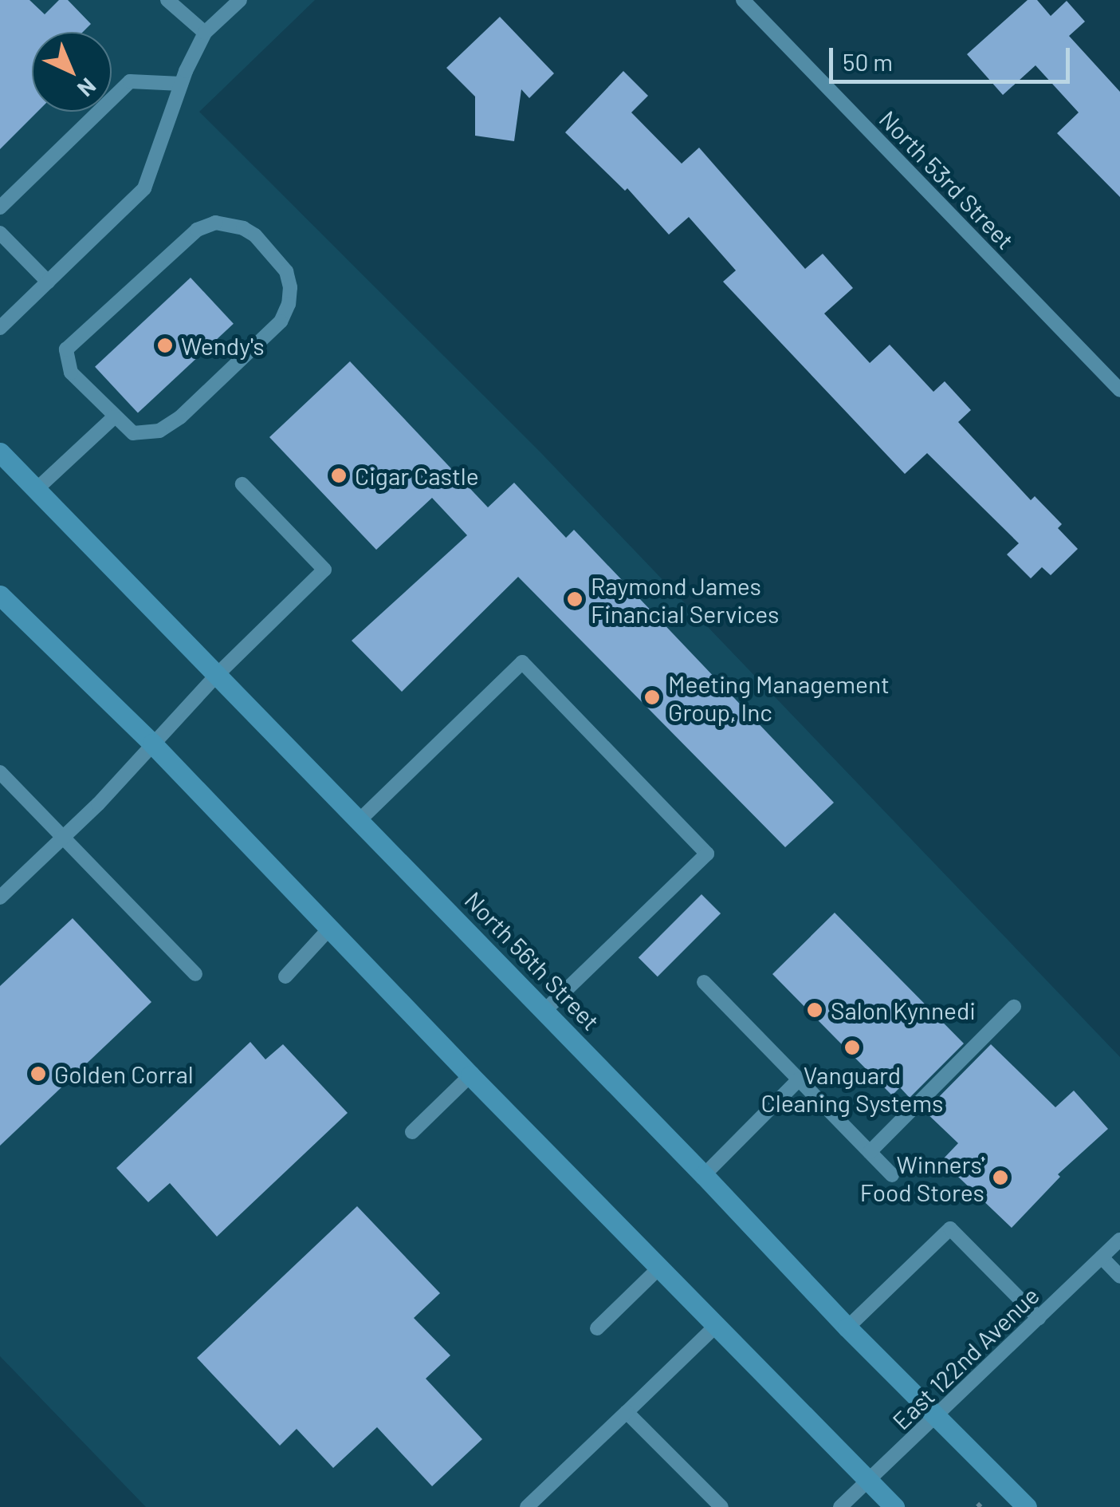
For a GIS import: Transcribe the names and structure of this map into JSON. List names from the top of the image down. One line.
{"streets":{"main road":["North 56th Street"],"street":["North 53rd Street","East 122nd Avenue"]},"crossings":[["North 56th Street","East 122nd Avenue"]],"places":["Wendy's","Cigar Castle","Raymond James Financial Services","Meeting Management Group, Inc","Salon Kynnedi","Vanguard Cleaning Systems","Golden Corral","Winners' Food Stores"],"scale_bar":"50 m","north":"bottom right"}
